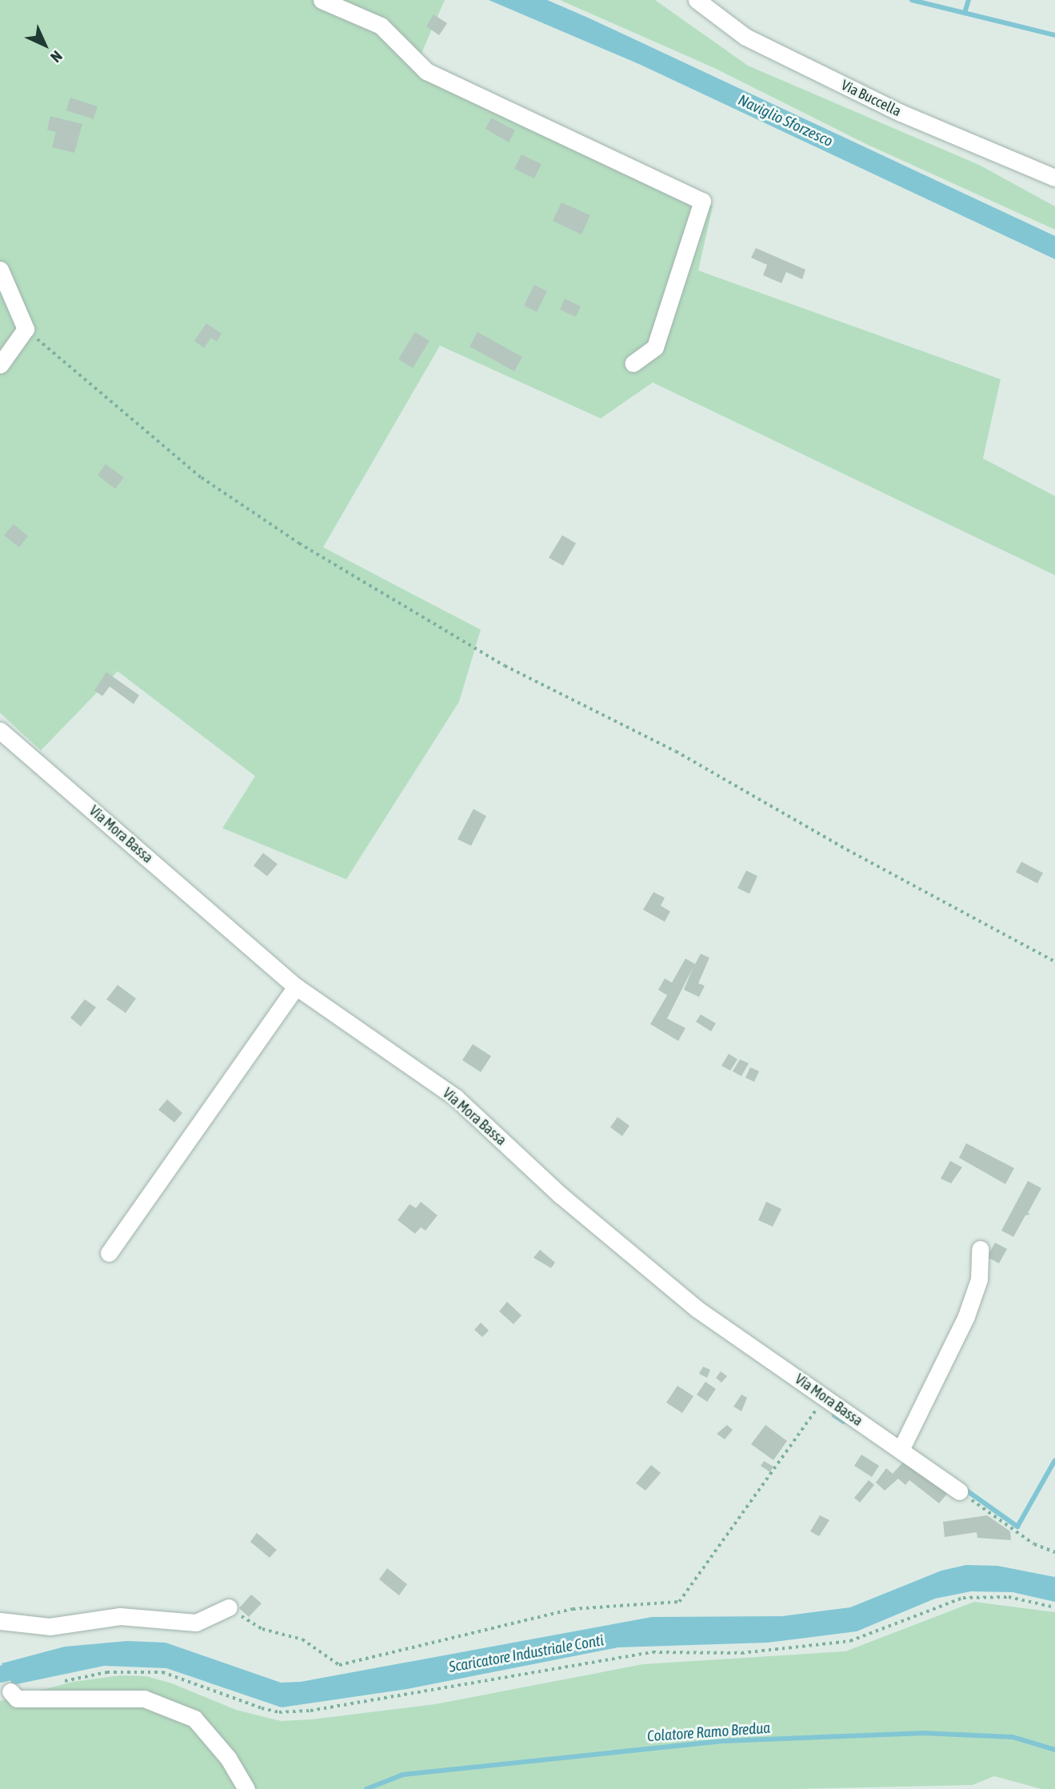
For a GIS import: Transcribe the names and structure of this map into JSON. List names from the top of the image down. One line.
{"streets":{"street":["Via Buccella","Via Mora Bassa"]},"water":["Naviglio Sforzesco","Scaricatore Industriale Conti","Colatore Ramo Bredua"],"north":"bottom right"}
